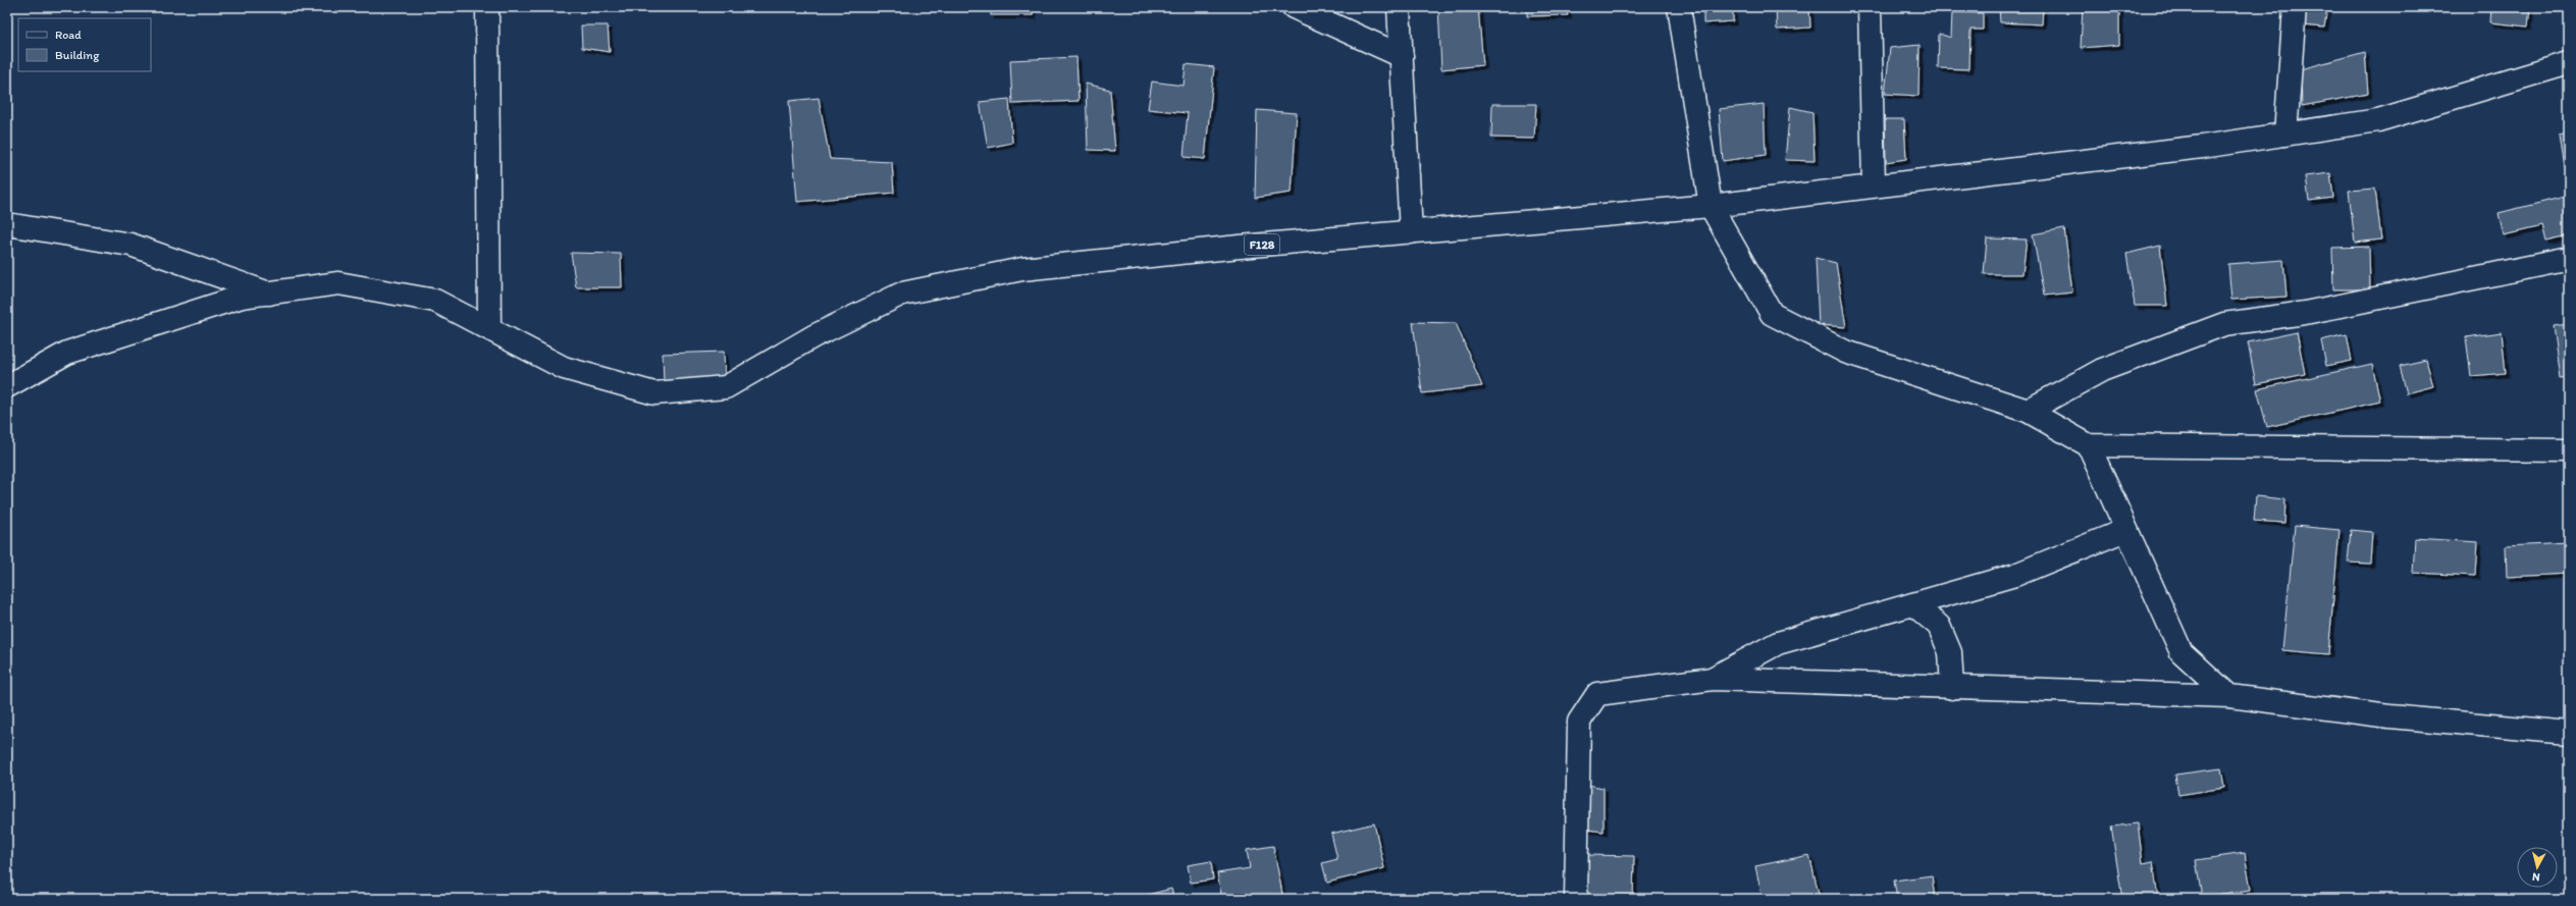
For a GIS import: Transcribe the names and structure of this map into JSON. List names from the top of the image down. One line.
{"streets":{"street":["F128"]},"legend":["Road","Building"],"north":"bottom"}
